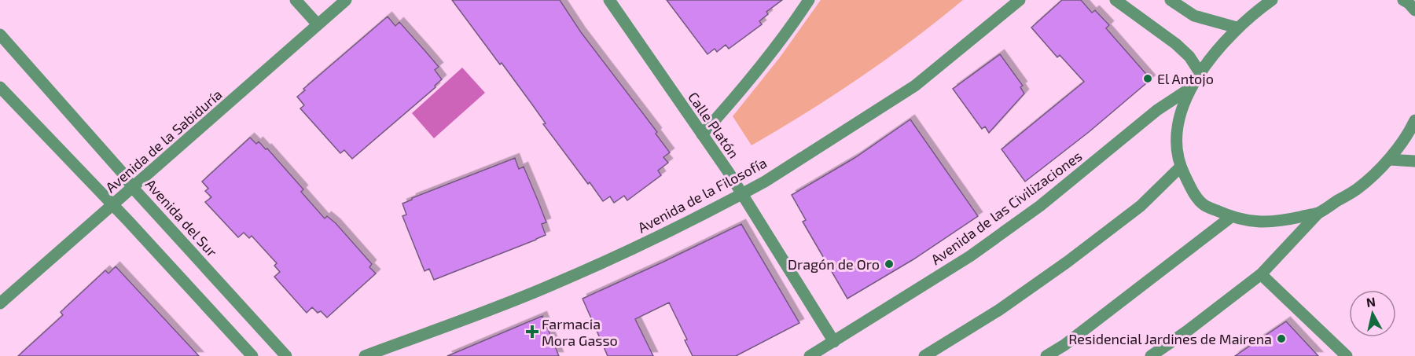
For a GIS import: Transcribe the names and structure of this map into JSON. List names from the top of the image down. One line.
{"streets":{"street":["Calle Platón","Avenida de la Sabiduría","Avenida de la Filosofía","Avenida de las Civilizaciones","Avenida del Sur"]},"crossings":[["Calle Platón","Avenida de la Filosofía"],["Calle Platón","Avenida de las Civilizaciones"],["Avenida de la Sabiduría","Avenida del Sur"]],"places":{"other":["El Antojo","Dragón de Oro","Residencial Jardines de Mairena"],"health":["Farmacia Mora Gasso"]},"north":"top"}
